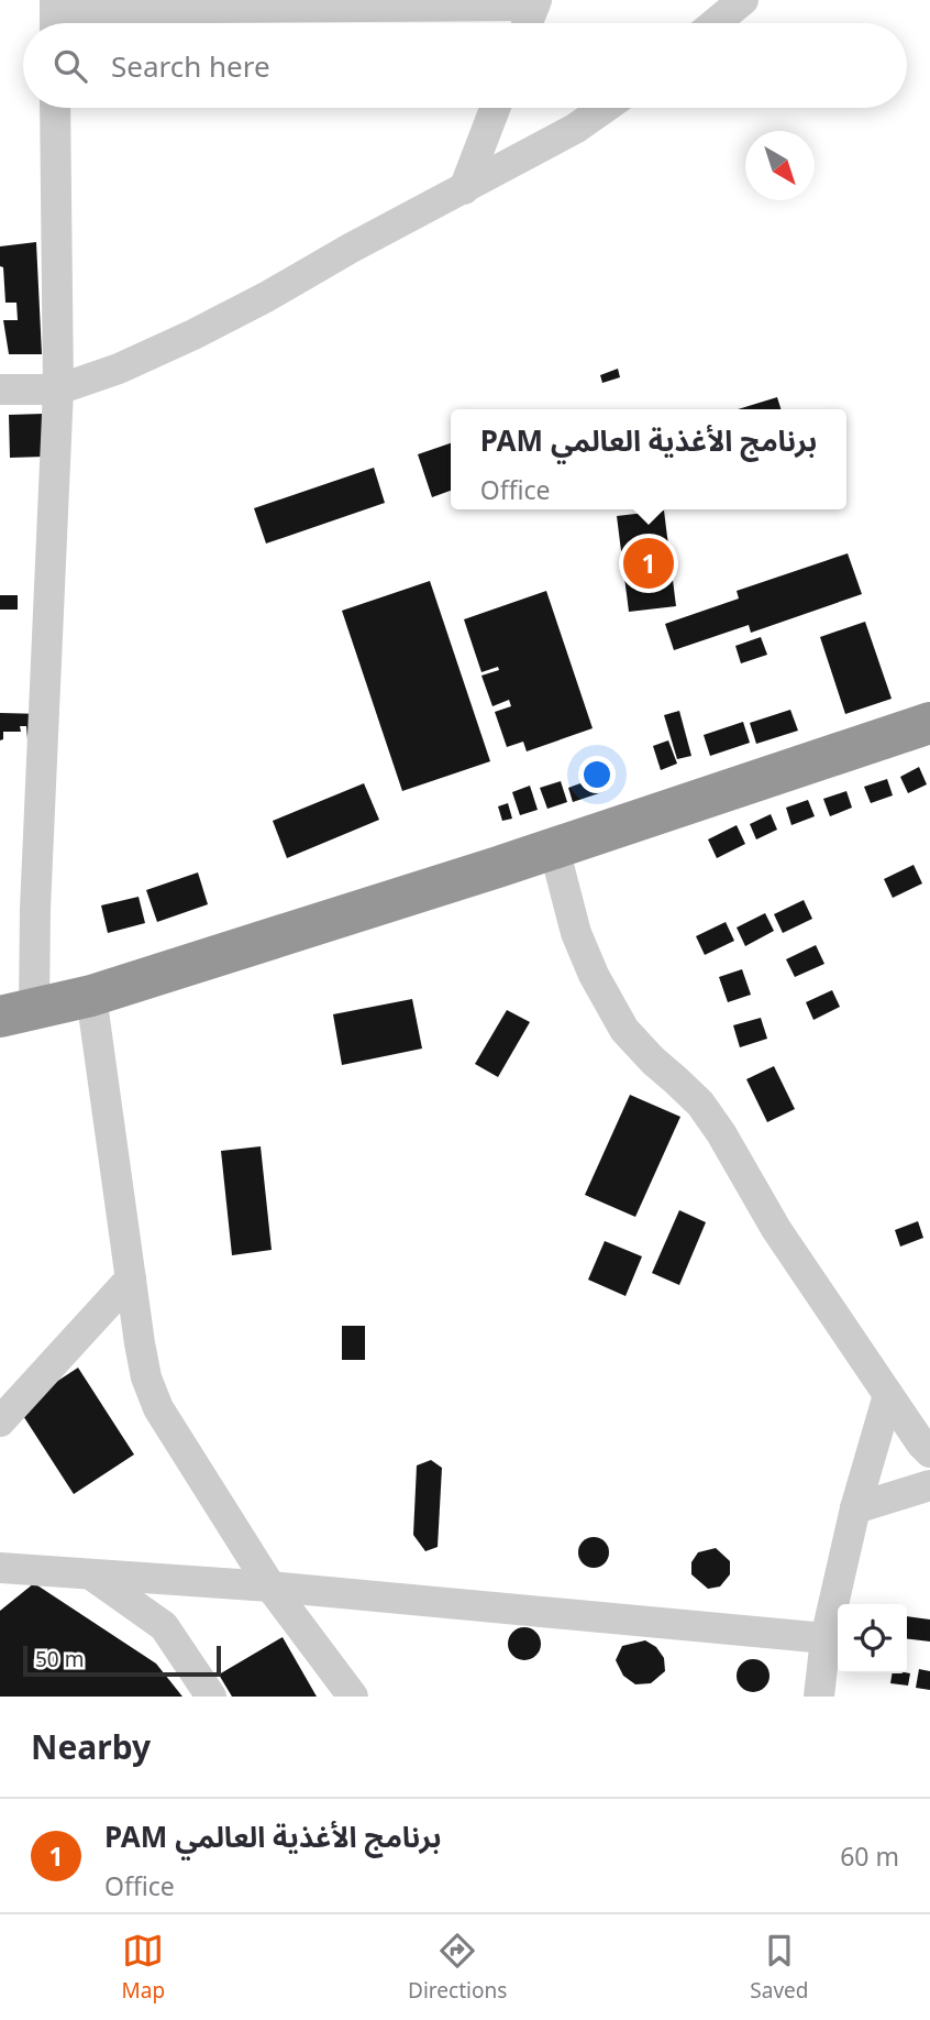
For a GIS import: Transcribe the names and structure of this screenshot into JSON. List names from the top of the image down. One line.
{"scale_bar":"50 m","north":"bottom right","page":{"search":"Search here","popup":["PAM برنامج الأغذية العالمي","Office"],"pins":"1","scale":"50 m","heading":"Nearby","list":[{"mark":"1","name":"PAM برنامج الأغذية العالمي","note":"Office","value":"60 m"}],"nav":["Map","Directions","Saved"]}}
